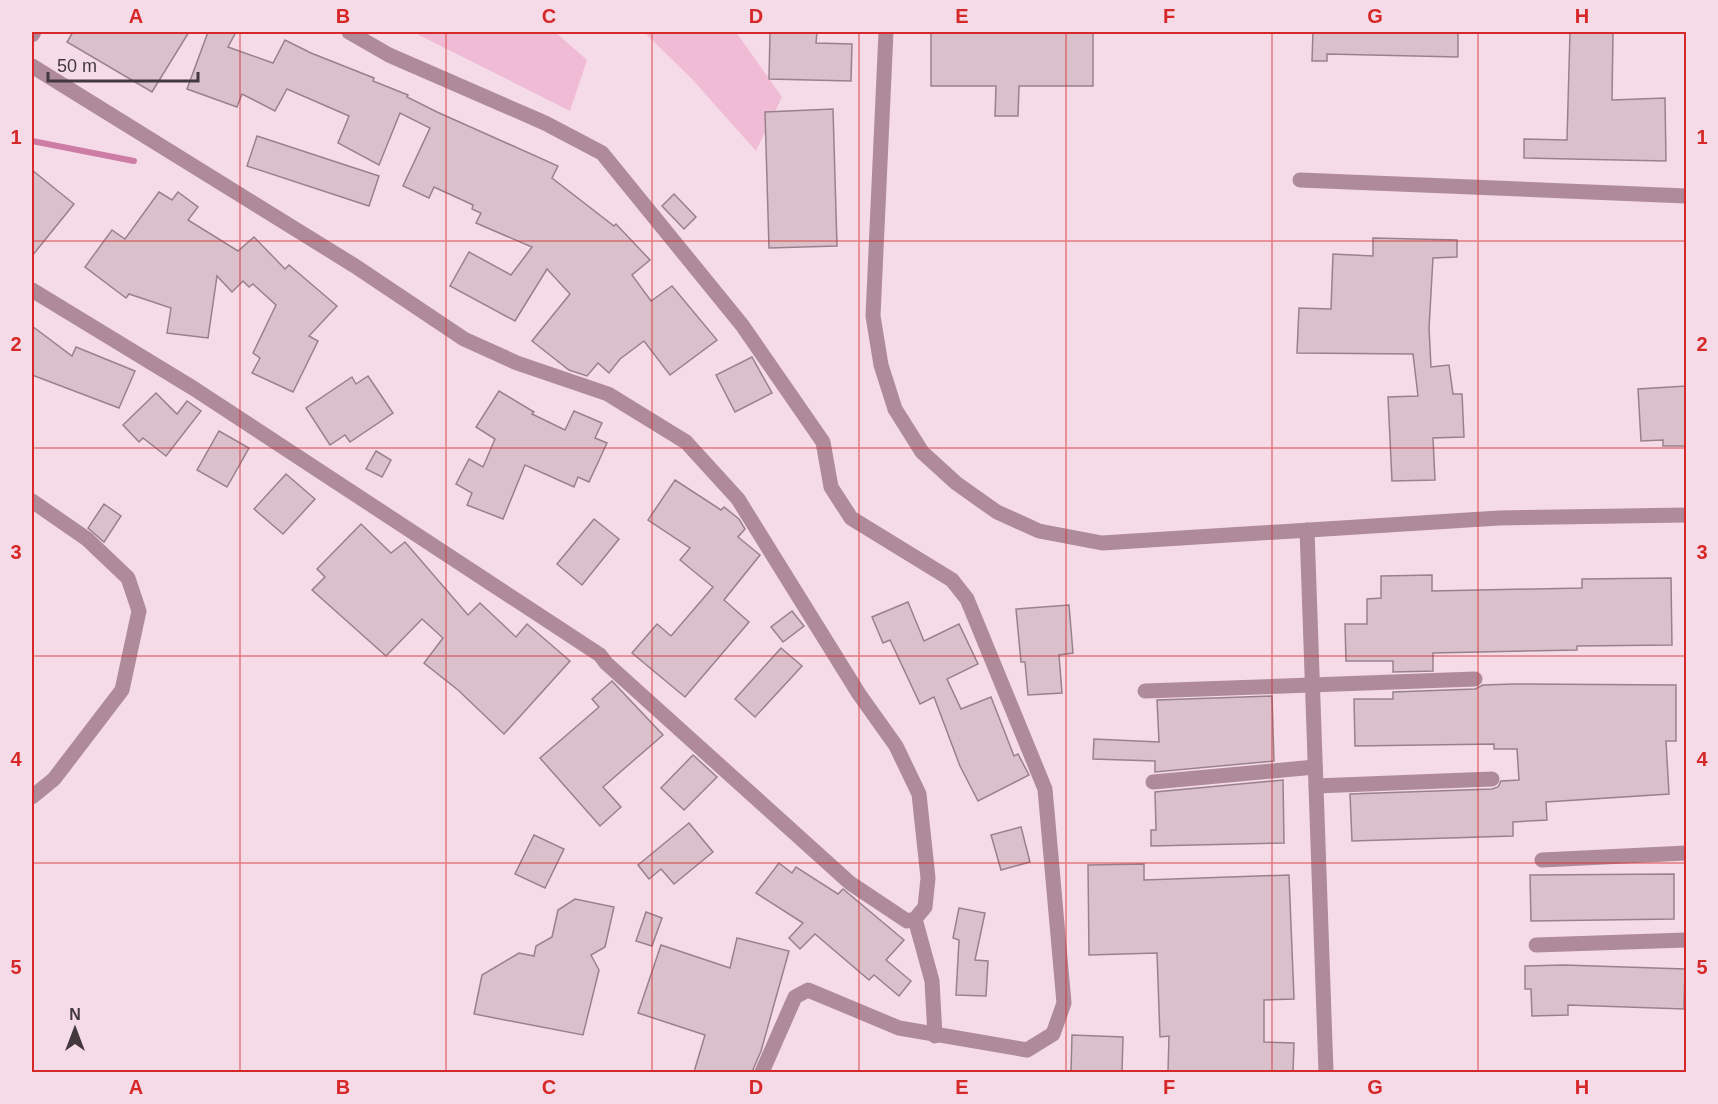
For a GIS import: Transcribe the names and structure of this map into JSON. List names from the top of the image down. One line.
{"scale_bar":"50 m","north":"top","grid":{"columns":["A","B","C","D","E","F","G","H"],"rows":["1","2","3","4","5"]}}
